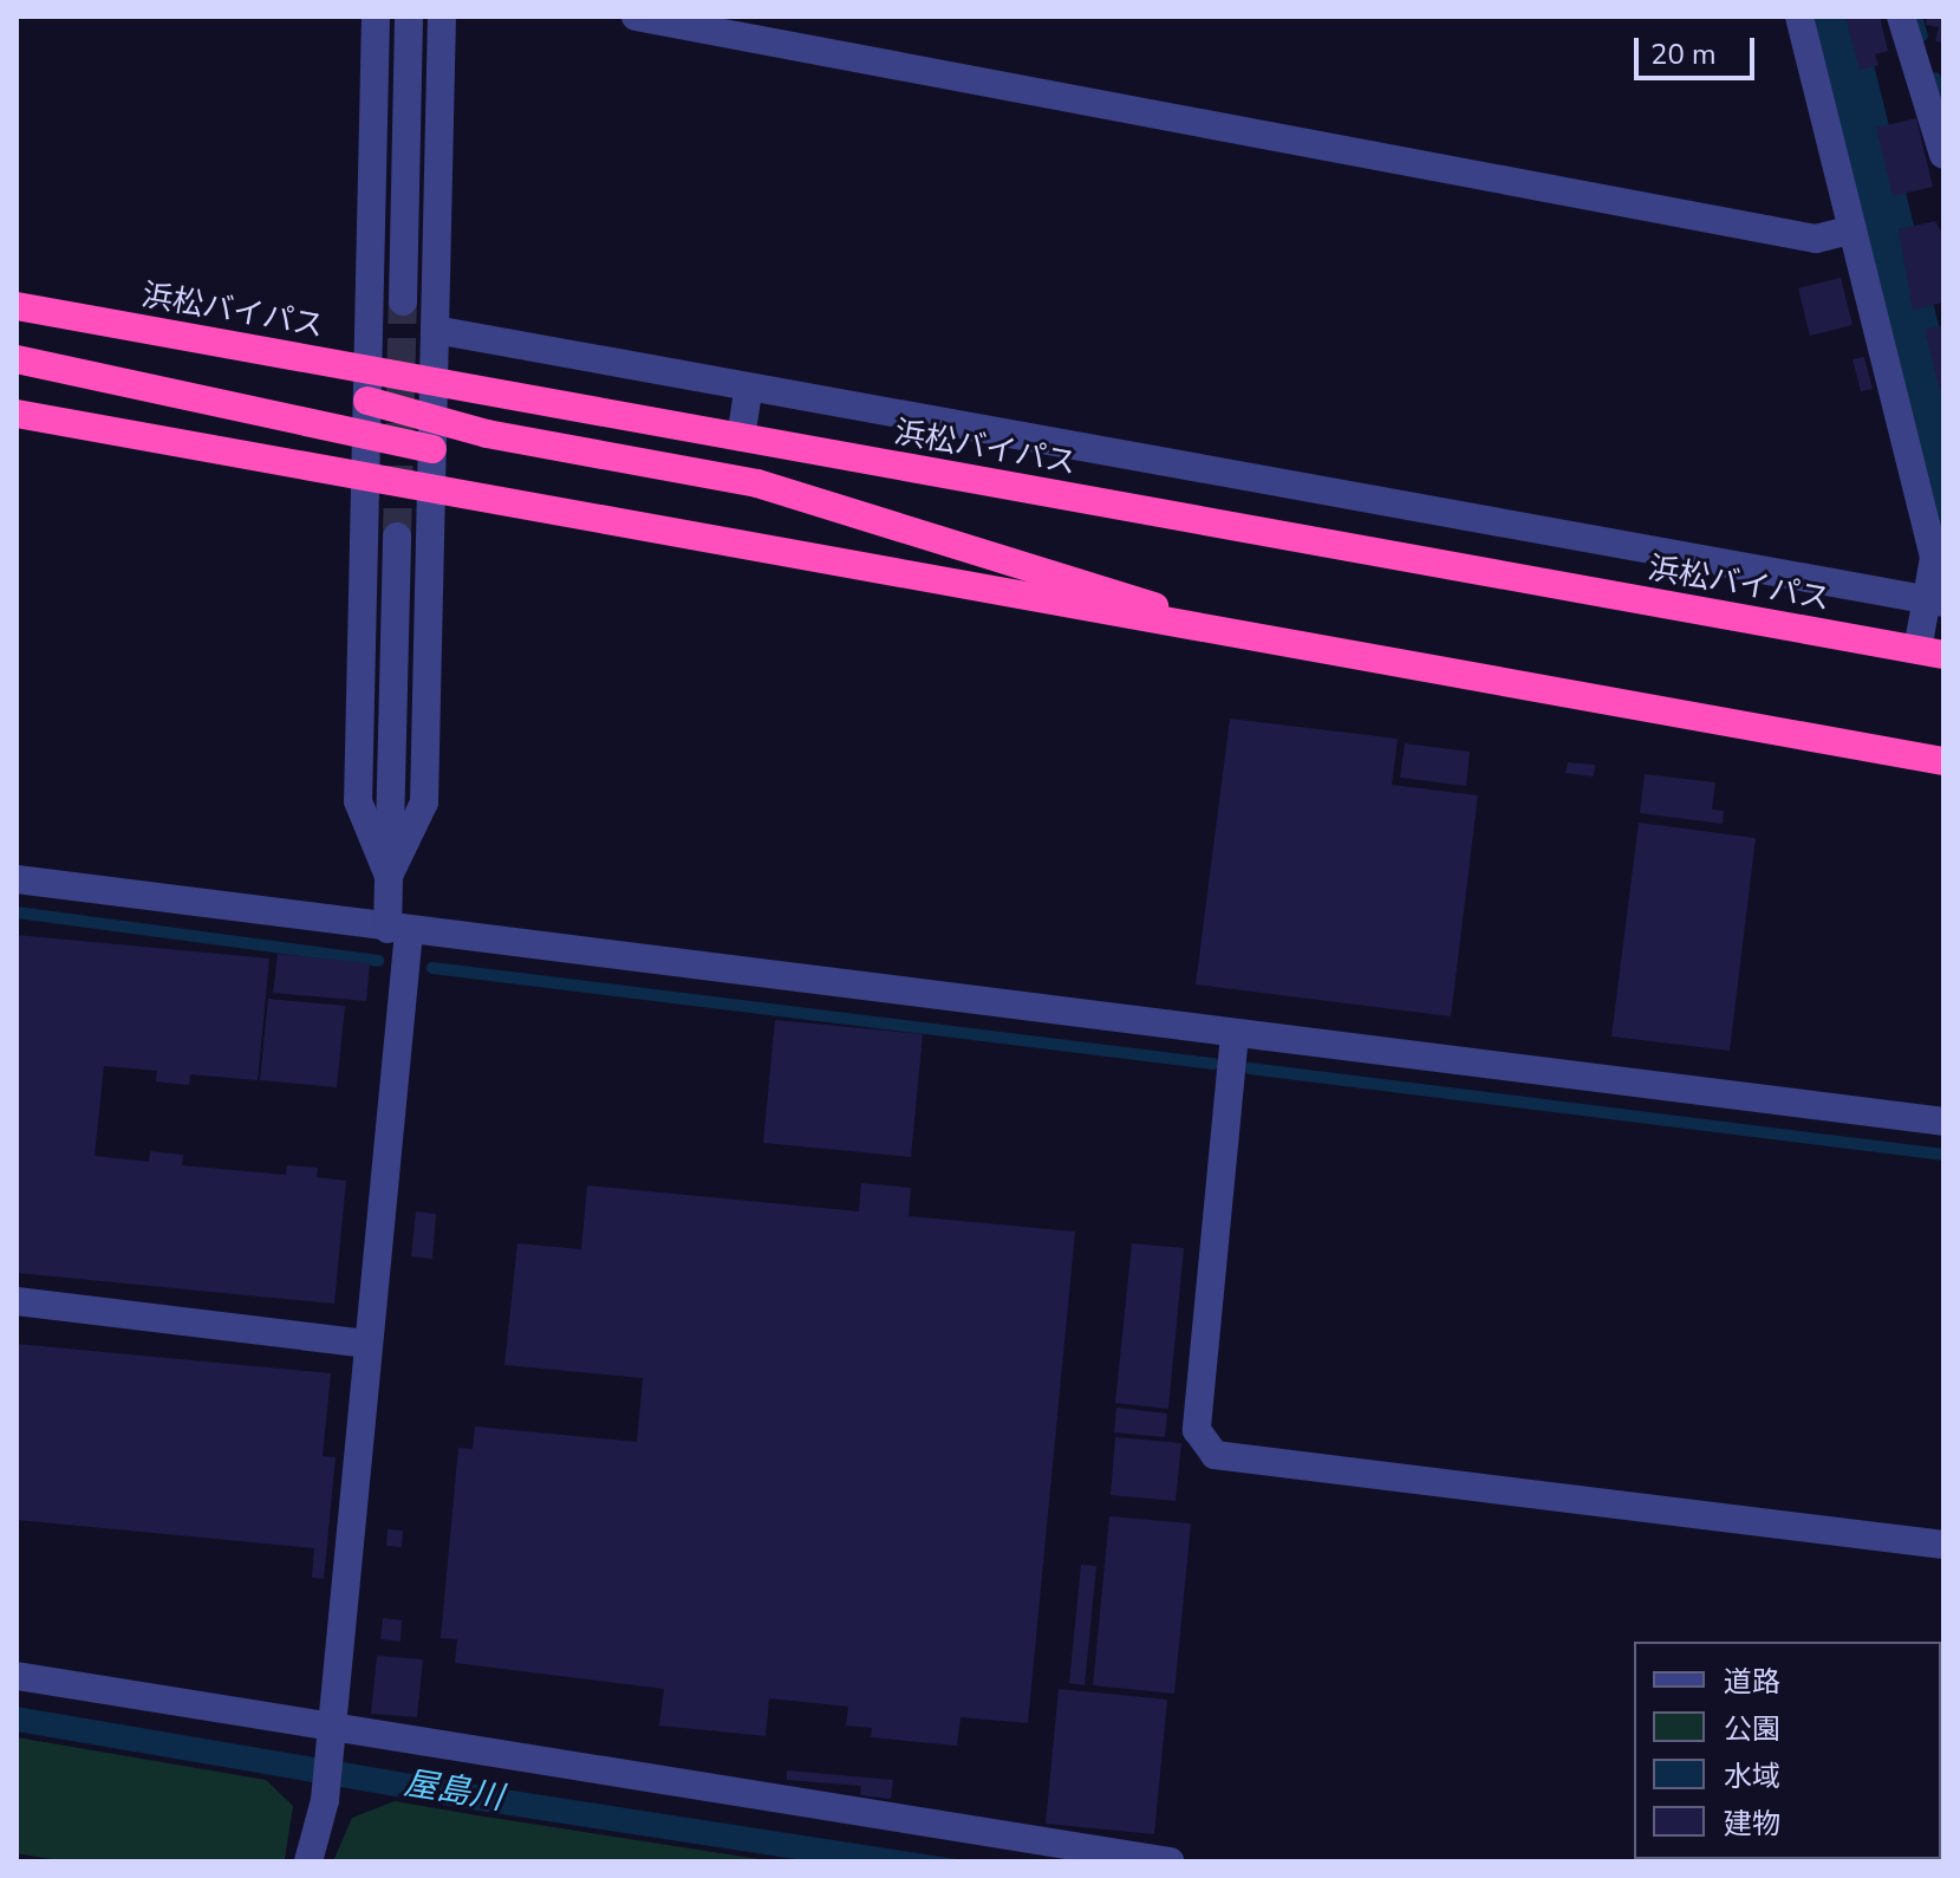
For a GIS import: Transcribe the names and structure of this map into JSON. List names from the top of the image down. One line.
{"streets":{"highway":["浜松バイパス"]},"water":["屋島川"],"legend":["道路","公園","水域","建物"],"scale_bar":"20 m"}
